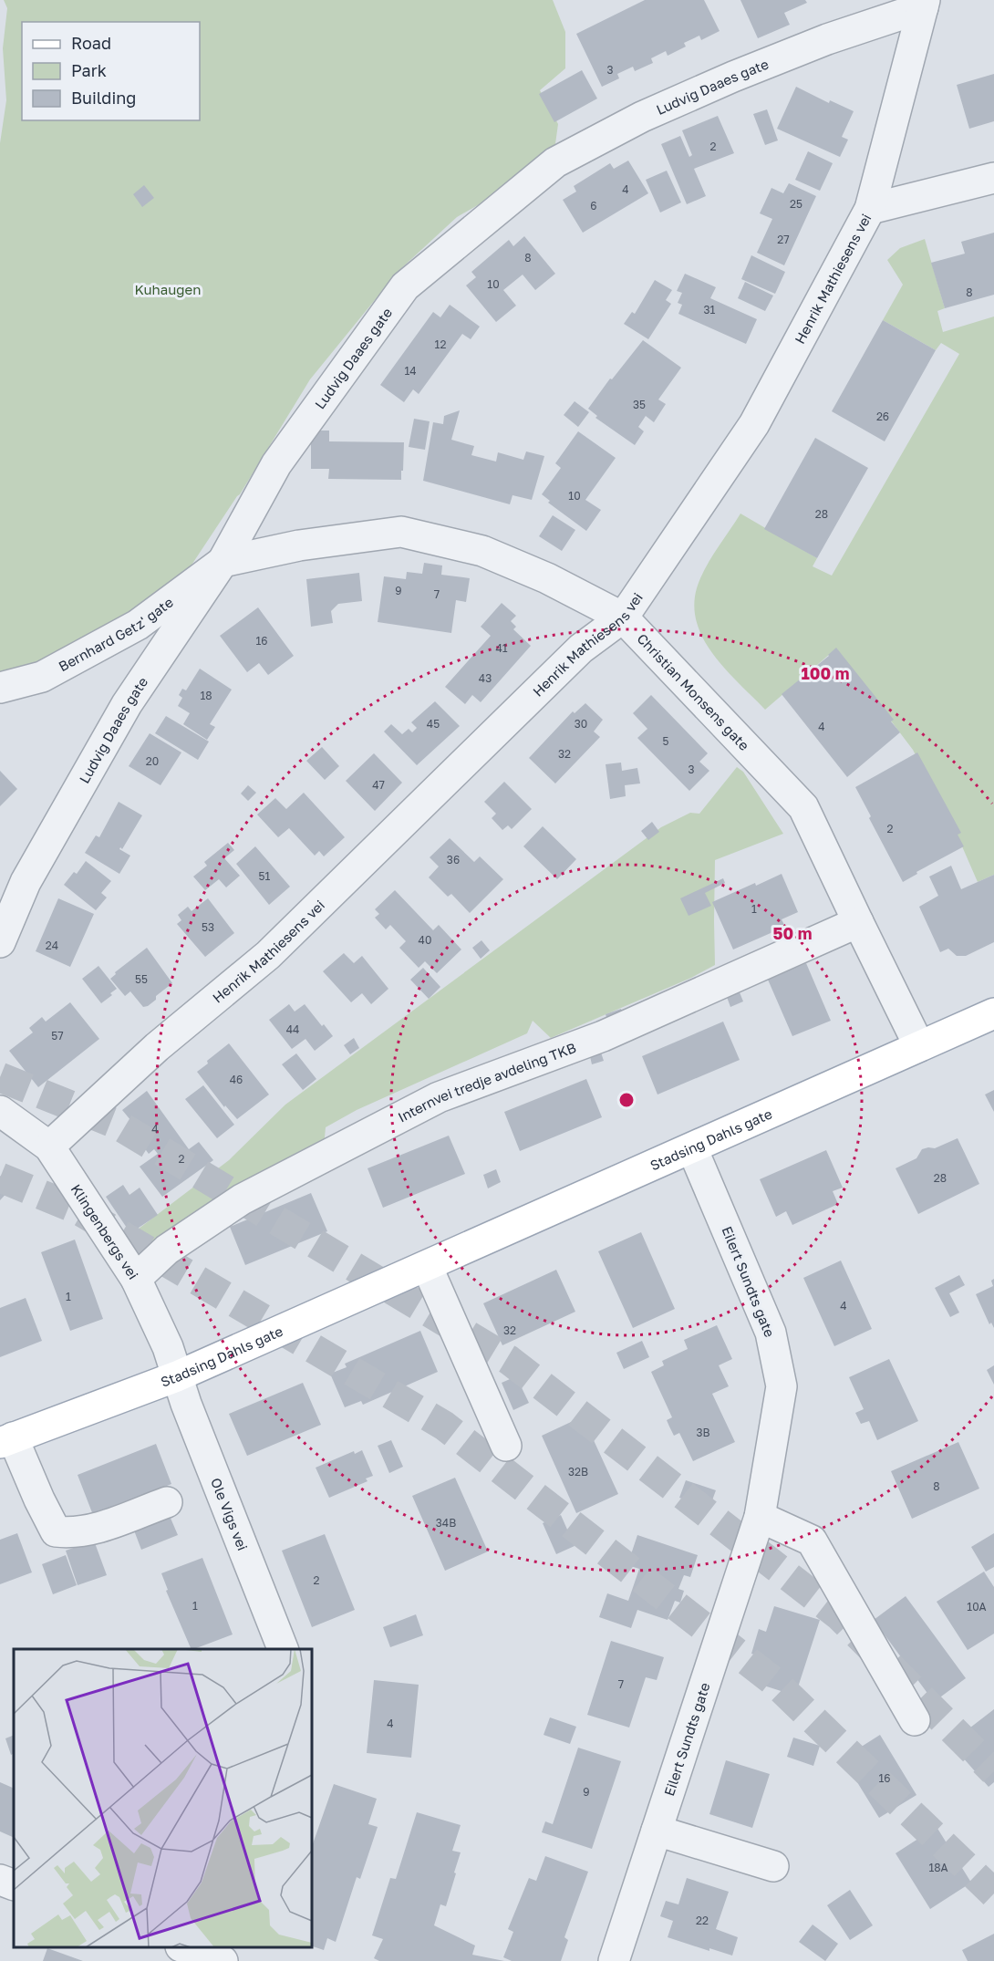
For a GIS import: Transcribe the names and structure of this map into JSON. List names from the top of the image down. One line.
{"streets":{"main road":["Stadsing Dahls gate"],"street":["Ludvig Daaes gate","Henrik Mathiesens vei","Bernhard Getz' gate","Christian Monsens gate","Internvei tredje avdeling TKB","Klingenbergs vei","Eilert Sundts gate","Ole Vigs vei"]},"crossings":[["Ludvig Daaes gate","Henrik Mathiesens vei"],["Ludvig Daaes gate","Bernhard Getz' gate"],["Ludvig Daaes gate","Christian Monsens gate"],["Henrik Mathiesens vei","Christian Monsens gate"],["Henrik Mathiesens vei","Klingenbergs vei"],["Bernhard Getz' gate","Christian Monsens gate"],["Christian Monsens gate","Internvei tredje avdeling TKB"],["Christian Monsens gate","Stadsing Dahls gate"],["Internvei tredje avdeling TKB","Klingenbergs vei"],["Stadsing Dahls gate","Klingenbergs vei"],["Stadsing Dahls gate","Eilert Sundts gate"],["Stadsing Dahls gate","Ole Vigs vei"],["Klingenbergs vei","Ole Vigs vei"]],"parks":["Kuhaugen"],"house_numbers":["3","2","4","25","6","27","8","10","8","31","12","14","35","26","10","28","9","7","16","41","43","18","45","30","4","5","32","20","3","47","2","36","51","1","53","40","24","55","44","57","46","4","2","28","1","4","32","3B","32B","8","34B","2","1","10A","7","4","16","9","18A","22"],"legend":["Road","Park","Building"],"rings":["100 m","50 m"]}
